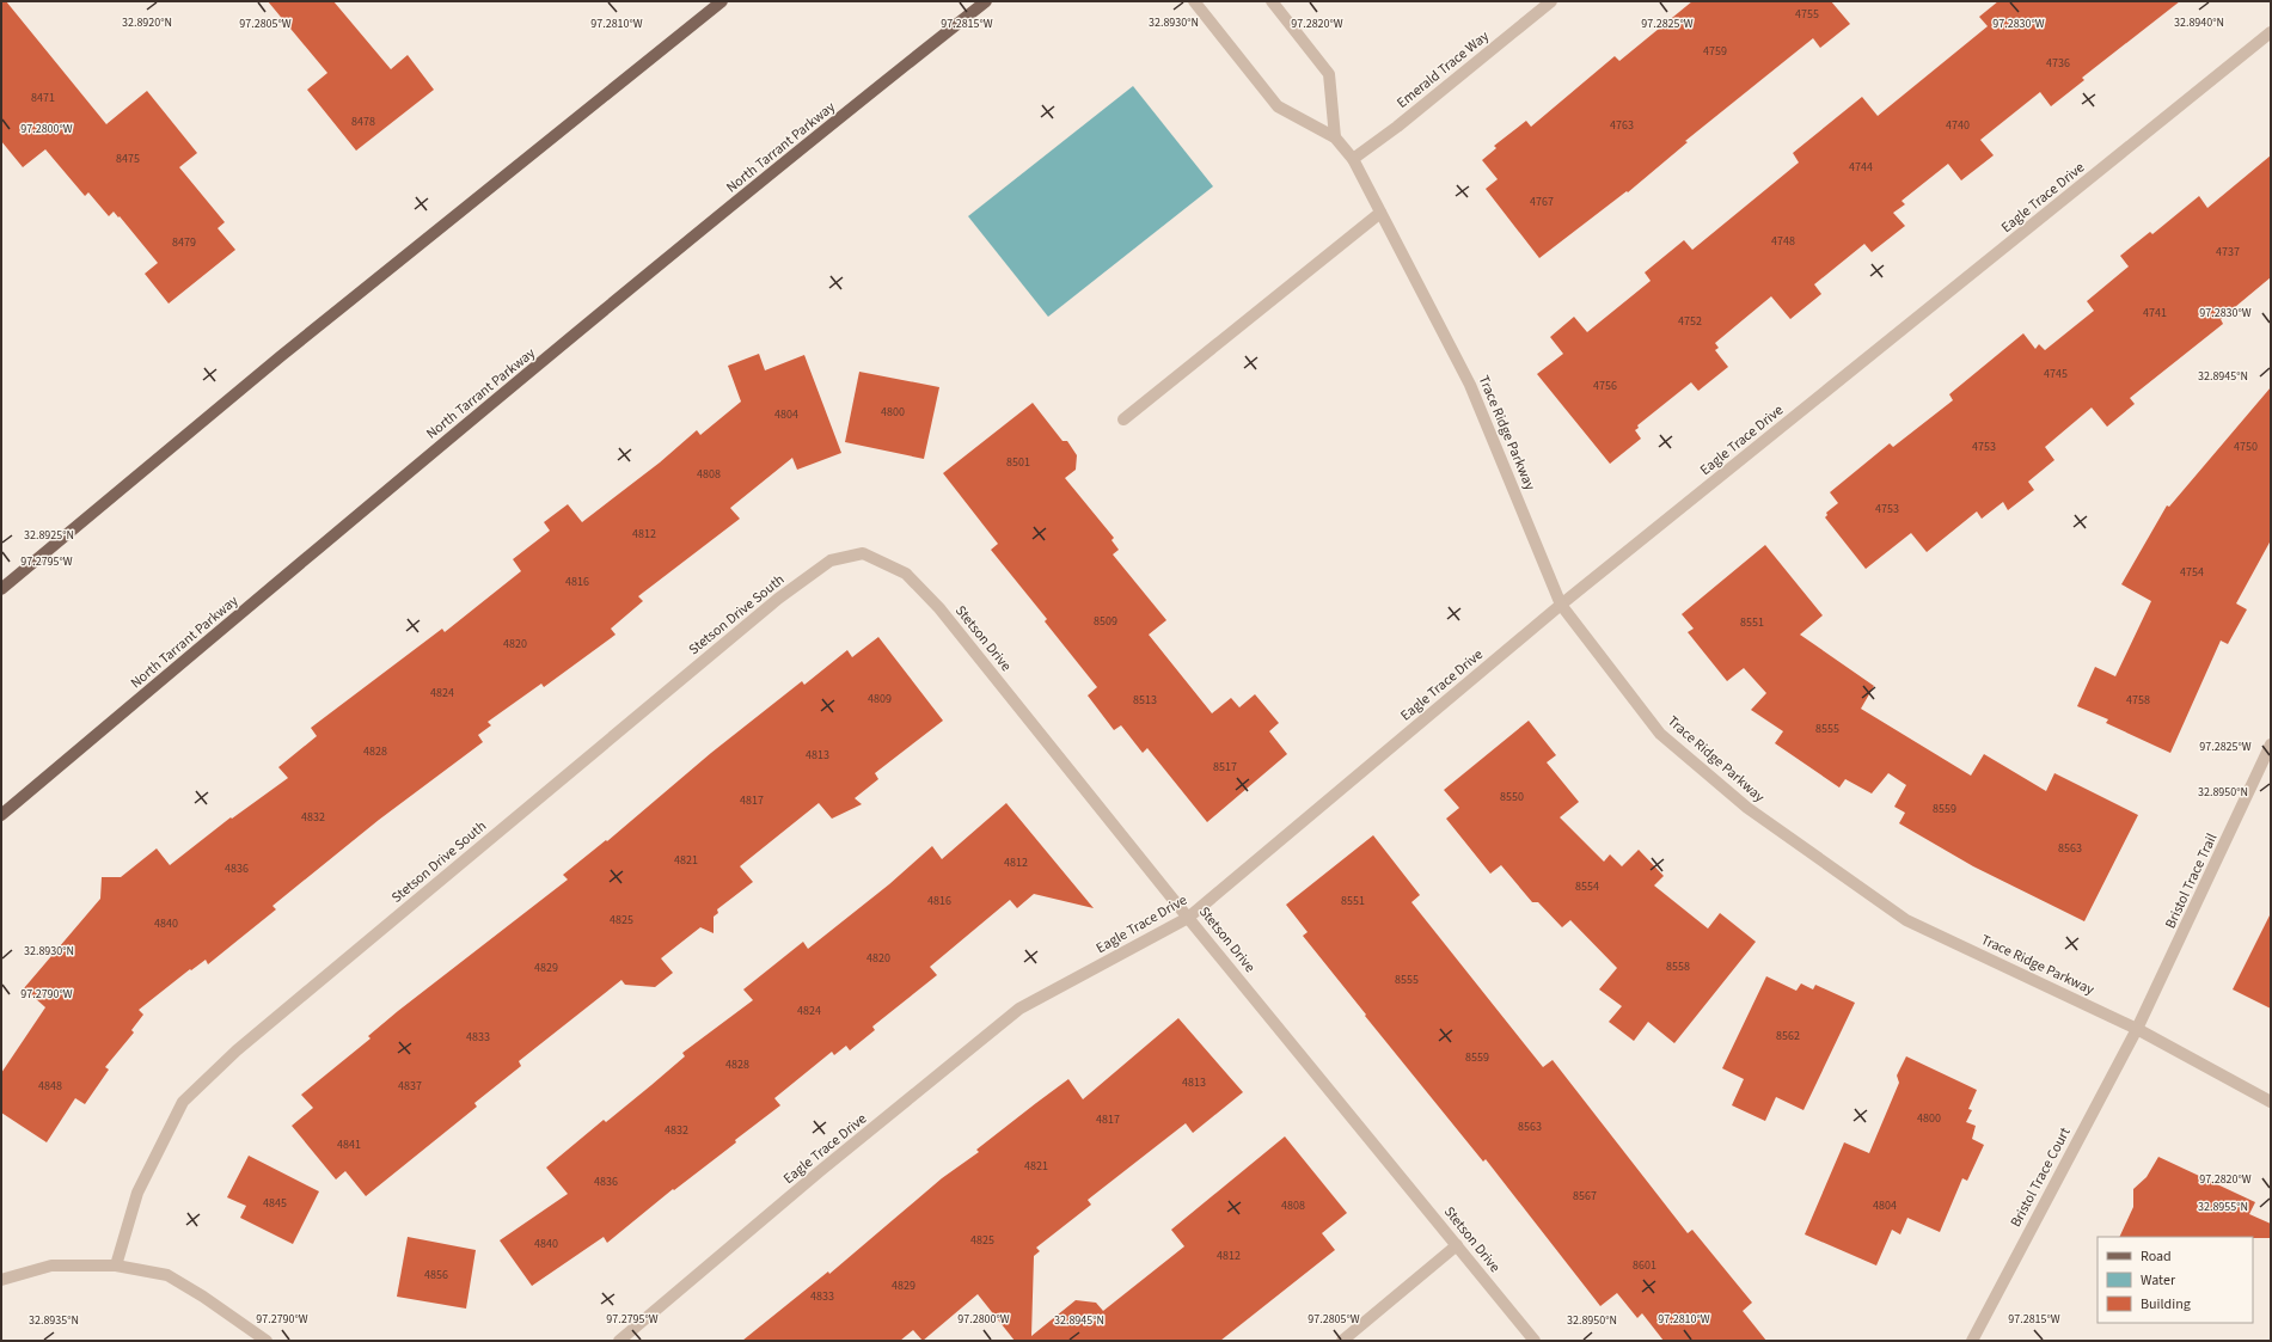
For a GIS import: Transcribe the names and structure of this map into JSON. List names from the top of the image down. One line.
{"streets":{"main road":["North Tarrant Parkway"],"street":["Emerald Trace Way","Eagle Trace Drive","Trace Ridge Parkway","Stetson Drive South","Stetson Drive","Bristol Trace Trail","Bristol Trace Court"]},"crossings":[["Emerald Trace Way","Trace Ridge Parkway"],["Eagle Trace Drive","Trace Ridge Parkway"],["Eagle Trace Drive","Stetson Drive"],["Trace Ridge Parkway","Bristol Trace Trail"],["Trace Ridge Parkway","Bristol Trace Court"],["Stetson Drive South","Stetson Drive"],["Bristol Trace Trail","Bristol Trace Court"]],"house_numbers":["4755","4759","4736","8471","8478","4763","4740","8475","4744","4767","4748","8479","4737","4741","4752","4745","4756","4800","4804","4753","4750","8501","4808","4753","4812","4754","4816","8509","8551","4820","4824","4809","8513","4758","8555","4828","4813","8517","8550","4817","8559","4832","8563","4821","4812","4836","8554","4816","8551","4825","4840","4820","8558","4829","8555","4824","8562","4833","8559","4828","4813","4848","4837","4800","4817","8563","4832","4841","4821","4836","8567","4845","4808","4804","4825","4840","4812","8601","4856","4829","4833"],"legend":["Road","Water","Building"],"coordinates":["32.8920°N","32.8930°N","32.8940°N","97.2805°W","97.2810°W","97.2815°W","97.2820°W","97.2825°W","97.2830°W","97.2800°W","32.8945°N","32.8925°N","97.2795°W","32.8950°N","97.2790°W","32.8955°N","32.8935°N"]}
